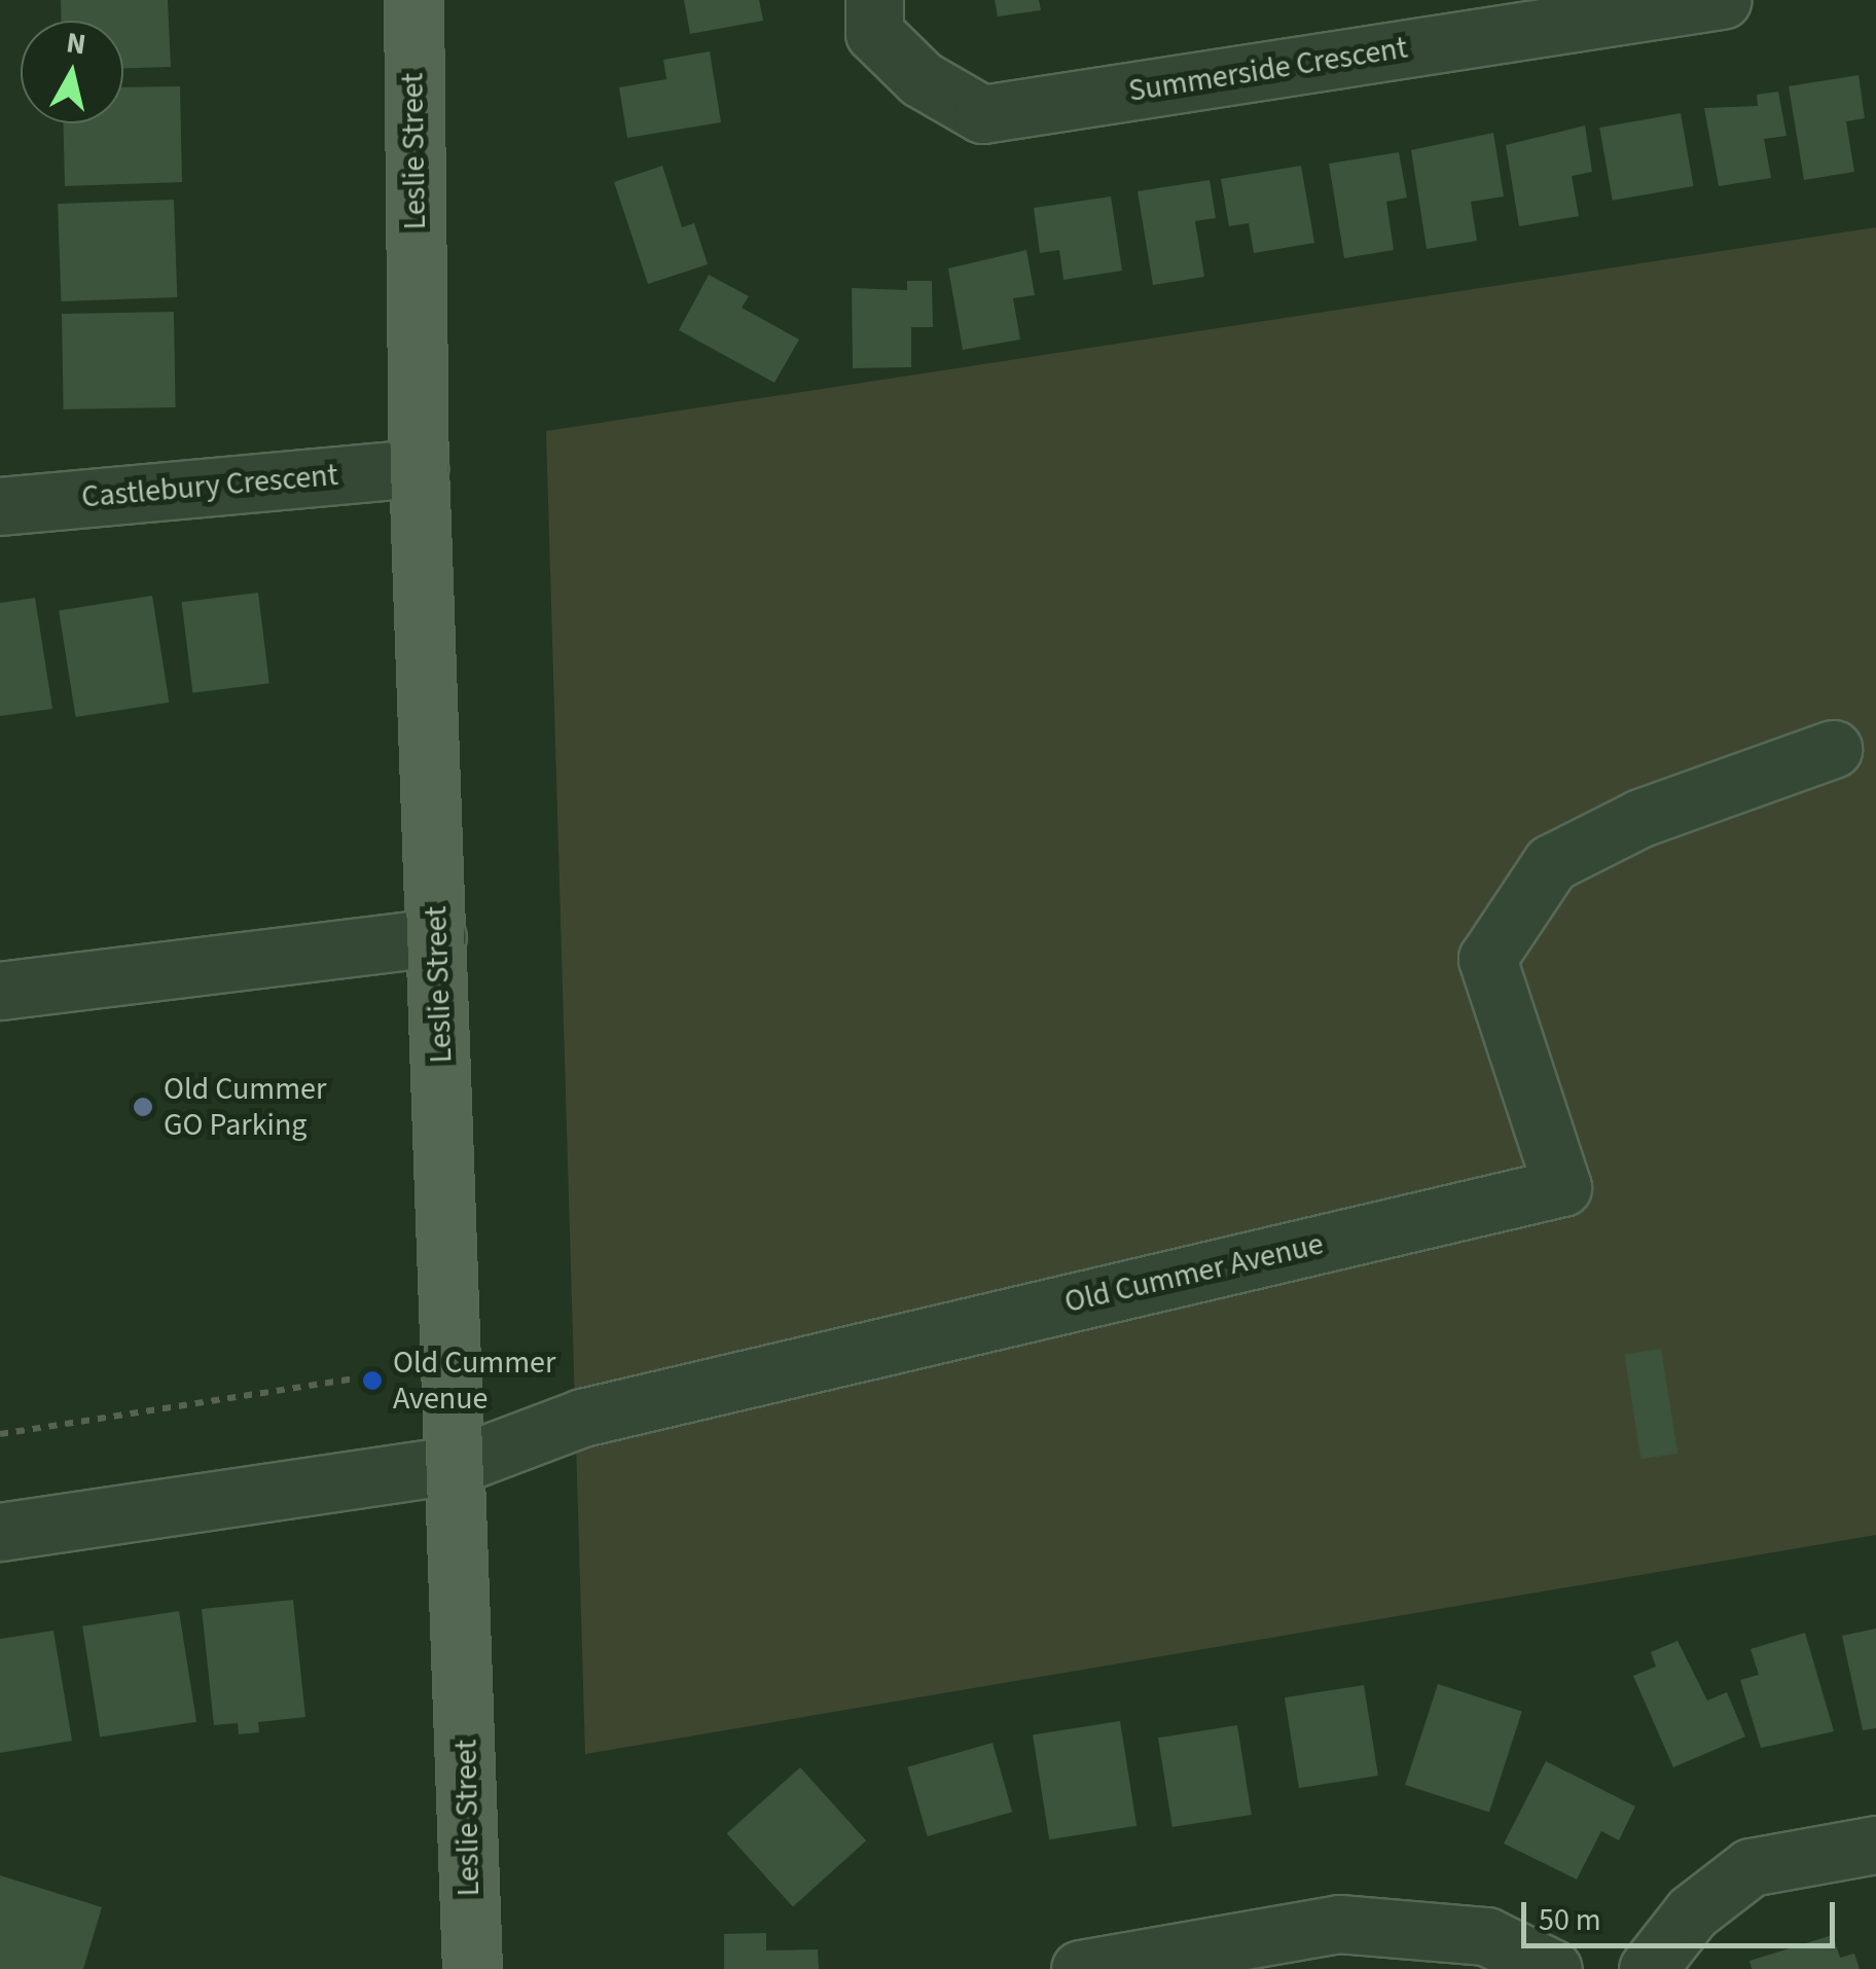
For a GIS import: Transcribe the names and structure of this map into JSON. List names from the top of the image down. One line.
{"streets":{"main road":["Leslie Street"],"street":["Summerside Crescent","Castlebury Crescent","Old Cummer Avenue"]},"crossings":[["Leslie Street","Castlebury Crescent"],["Leslie Street","Old Cummer Avenue"]],"places":["Old Cummer GO Parking","Old Cummer Avenue"],"scale_bar":"50 m","north":"top"}
